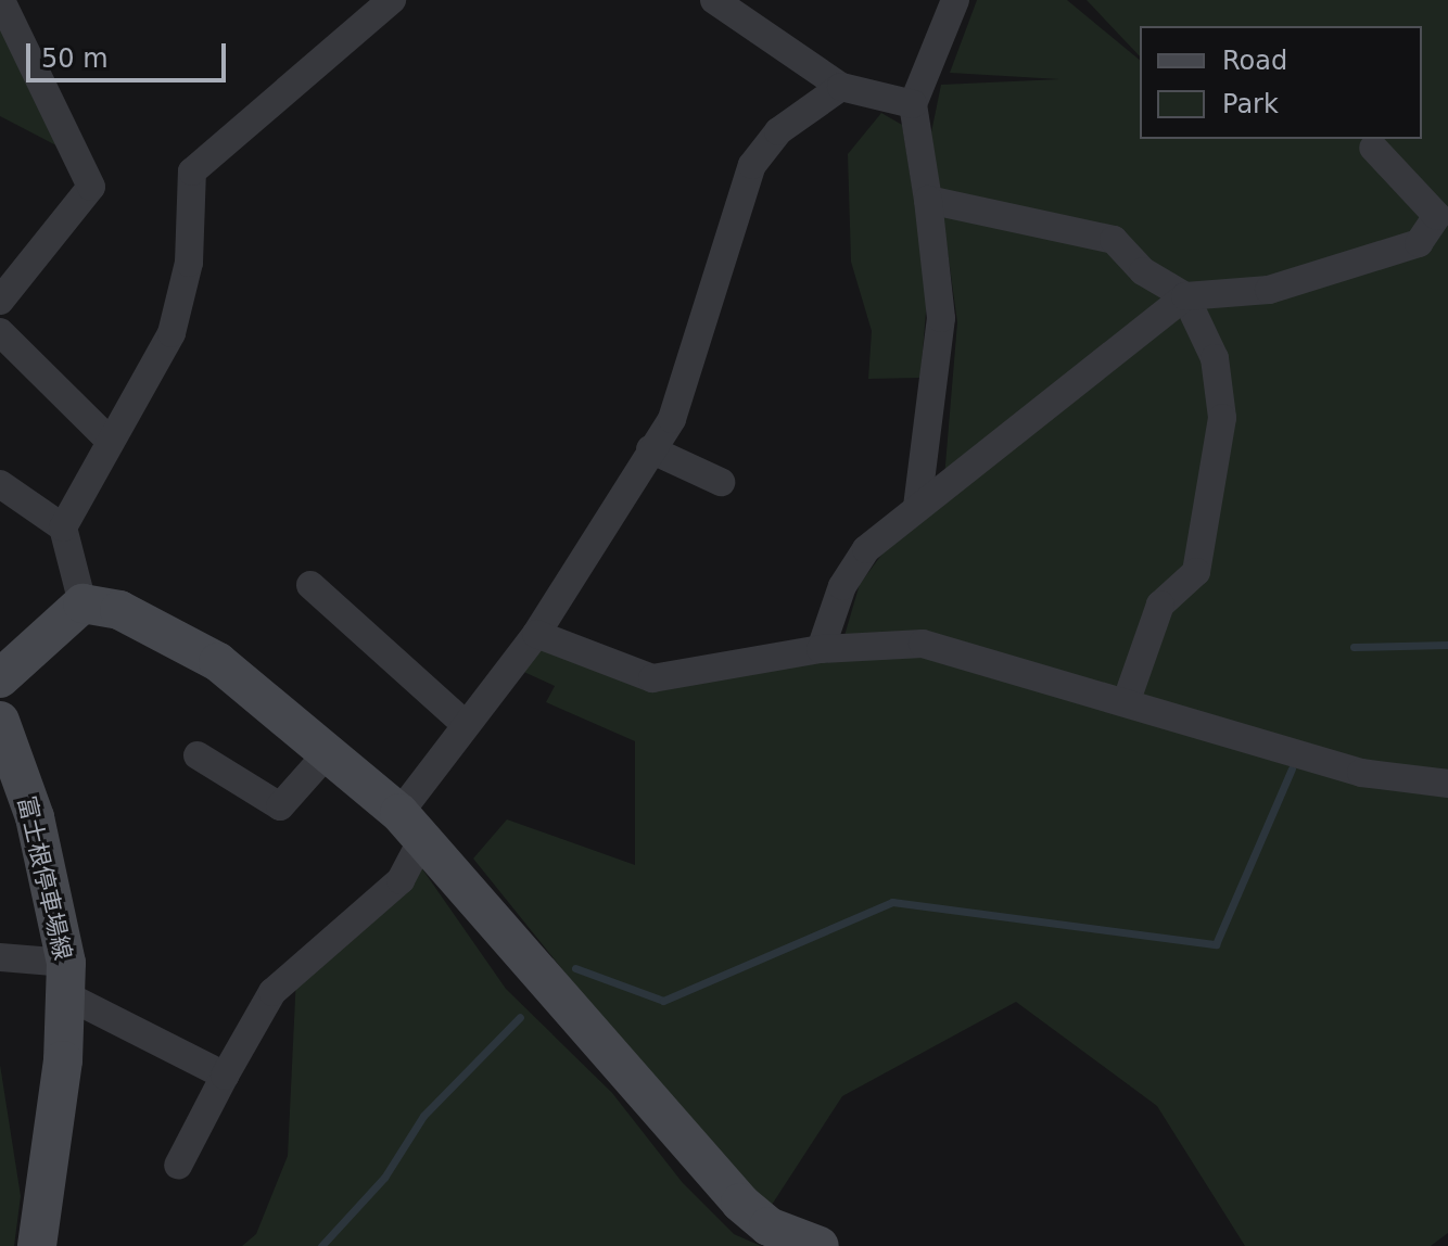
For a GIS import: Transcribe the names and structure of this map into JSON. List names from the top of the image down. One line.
{"streets":{"street":["富士根停車場線"]},"legend":["Road","Park"],"scale_bar":"50 m"}
